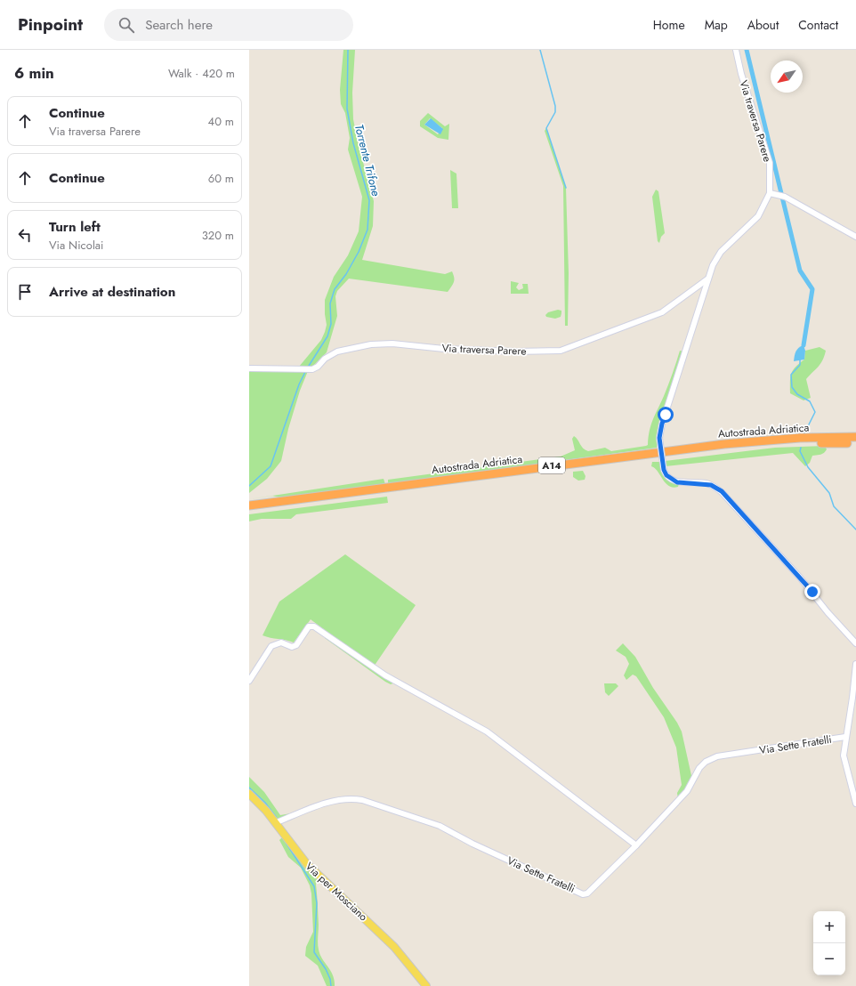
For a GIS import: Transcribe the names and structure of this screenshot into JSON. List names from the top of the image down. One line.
{"streets":{"highway":["Autostrada Adriatica","A14"],"main road":["Via per Mosciano"],"street":["Via traversa Parere","Via Sette Fratelli"]},"crossings":[["Via Sette Fratelli","Via per Mosciano"]],"water":["Torrente Trifone"],"north":"bottom left","page":{"header":"Pinpoint","search":"Search here","nav":["Home","Map","About","Contact"],"heading":["6 min","Walk · 420 m"],"list":[["Continue","Via traversa Parere","40 m"],["Continue","60 m"],["Turn left","Via Nicolai","320 m"],"Arrive at destination"],"map_buttons":["+","−"]}}
